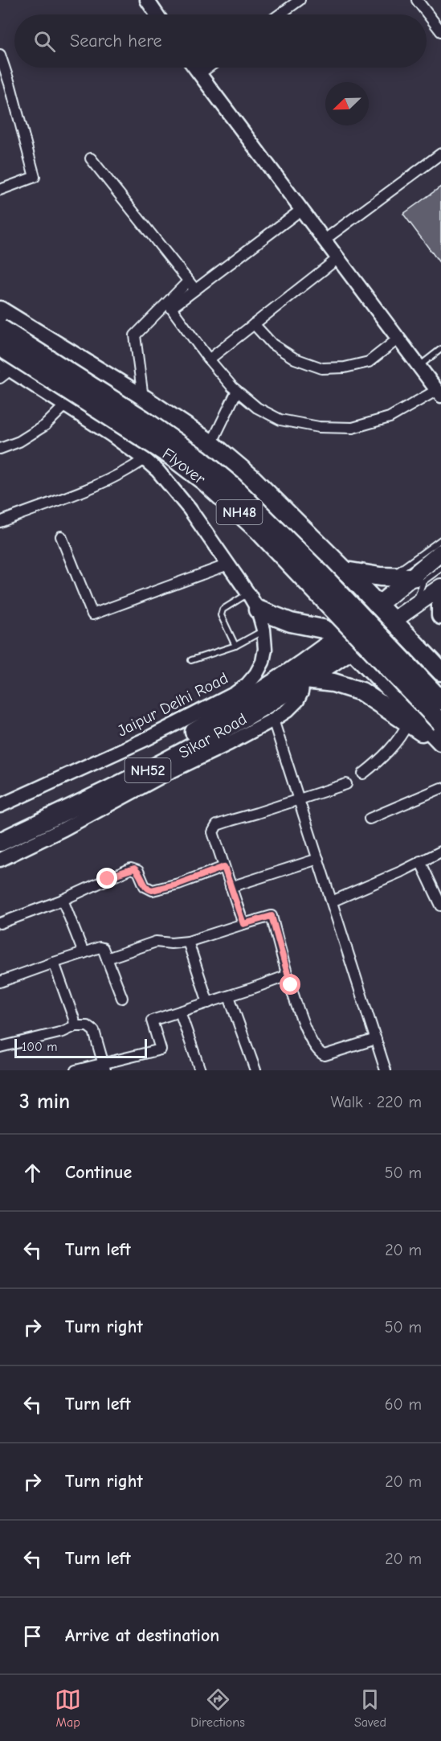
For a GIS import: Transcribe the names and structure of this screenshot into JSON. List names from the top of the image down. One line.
{"streets":{"highway":["Flyover","NH48","Sikar Road","NH52"],"main road":["Jaipur Delhi Road"]},"crossings":[["Sikar Road","NH52"]],"scale_bar":"100 m","north":"bottom left","page":{"search":"Search here","scale":"100 m","heading":["3 min","Walk · 220 m"],"list":[["Continue","50 m"],["Turn left","20 m"],["Turn right","50 m"],["Turn left","60 m"],["Turn right","20 m"],["Turn left","20 m"],"Arrive at destination"],"nav":["Map","Directions","Saved"]}}
